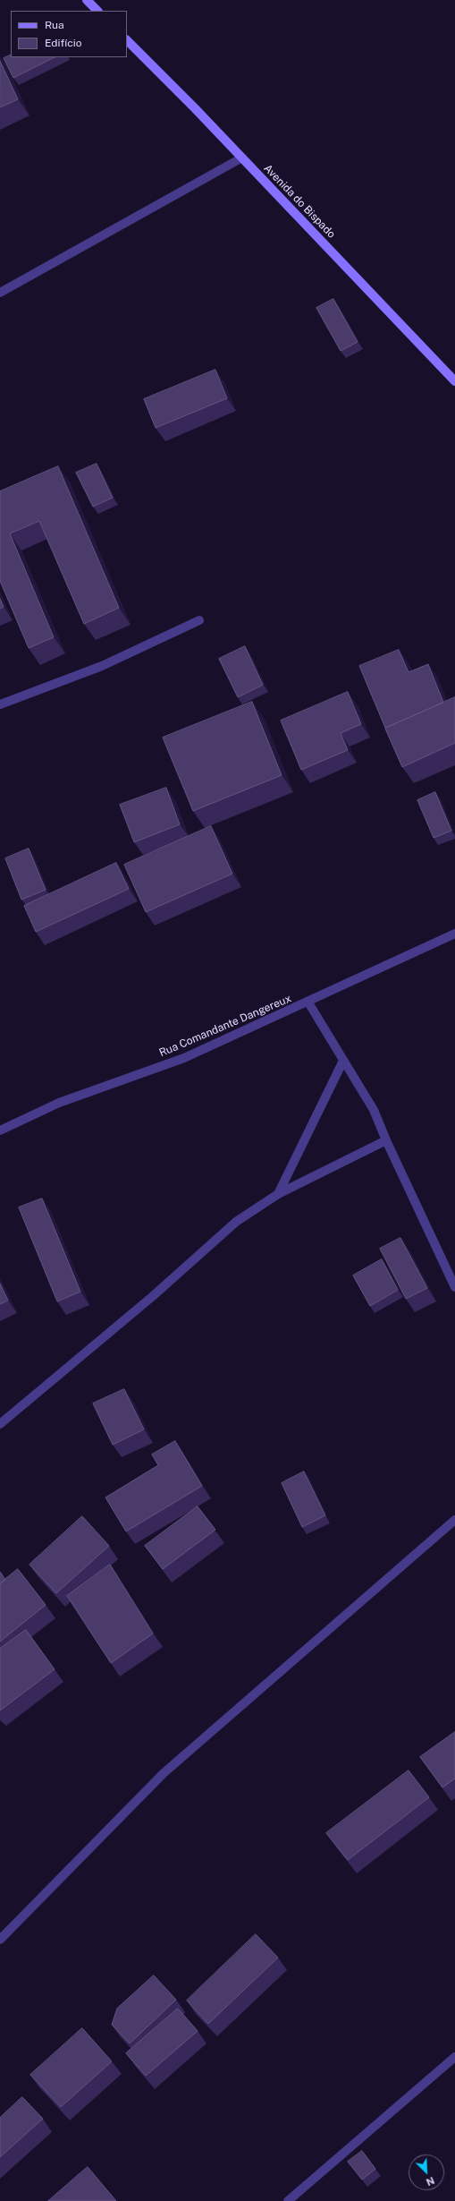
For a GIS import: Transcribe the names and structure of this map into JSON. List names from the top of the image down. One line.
{"streets":{"main road":["Avenida do Bispado"],"street":["Rua Comandante Dangereux"]},"legend":["Rua","Edifício"],"north":"bottom right"}
